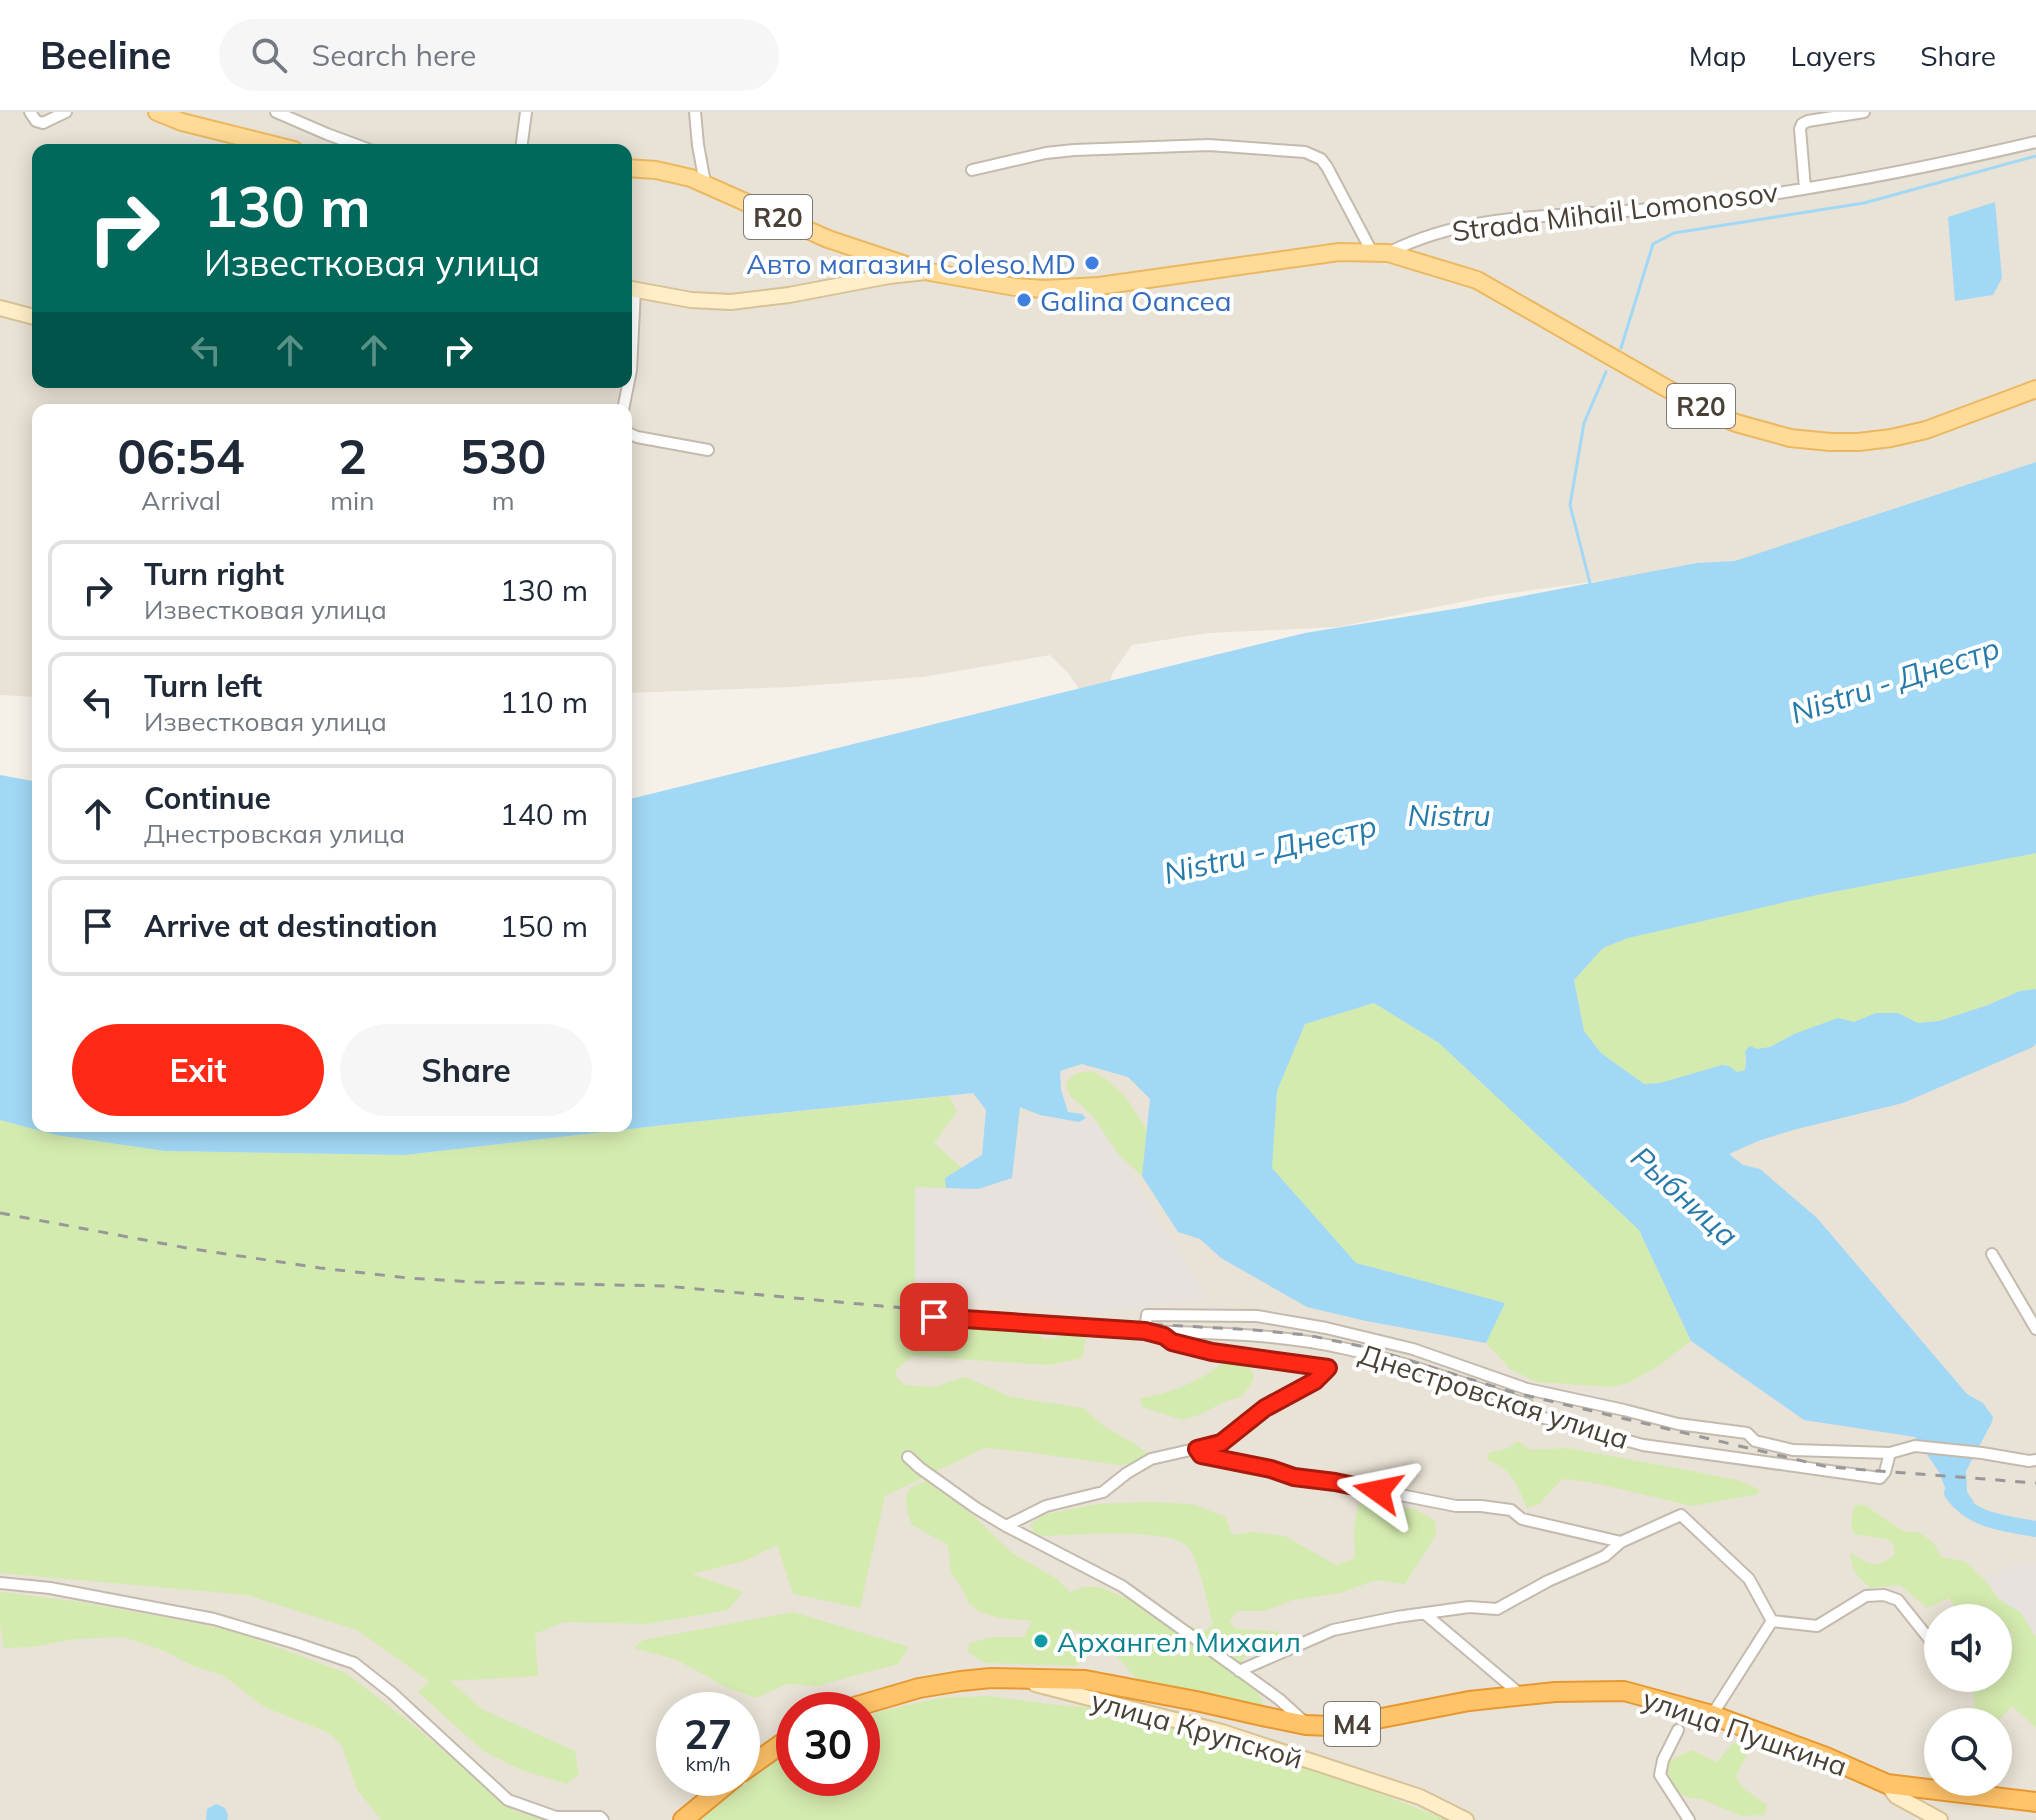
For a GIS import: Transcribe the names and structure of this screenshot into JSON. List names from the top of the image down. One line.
{"streets":{"highway":["M4","улица Пушкина"],"main road":["Strada Mihail Lomonosov","R20"],"street":["Днестровская улица","улица Крупской"]},"crossings":[["Strada Mihail Lomonosov","R20"],["M4","улица Крупской"],["M4","улица Пушкина"],["улица Крупской","улица Пушкина"]],"water":["Nistru - Днестр","Nistru","Рыбница"],"places":["Авто магазин Coleso.MD","Galina Oancea","Архангел Михаил"],"page":{"header":"Beeline","search":"Search here","nav":["Map","Layers","Share"],"turn":["130 m","Известковая улица"],"eta":["06:54","Arrival","2","min","530","m"],"list":[{"name":"Turn right","note":"Известковая улица","value":"130 m"},{"name":"Turn left","note":"Известковая улица","value":"110 m"},{"name":"Continue","note":"Днестровская улица","value":"140 m"},{"name":"Arrive at destination","value":"150 m"}],"buttons":["Exit","Share"],"speed":"27 km/h","limit":"30"}}
